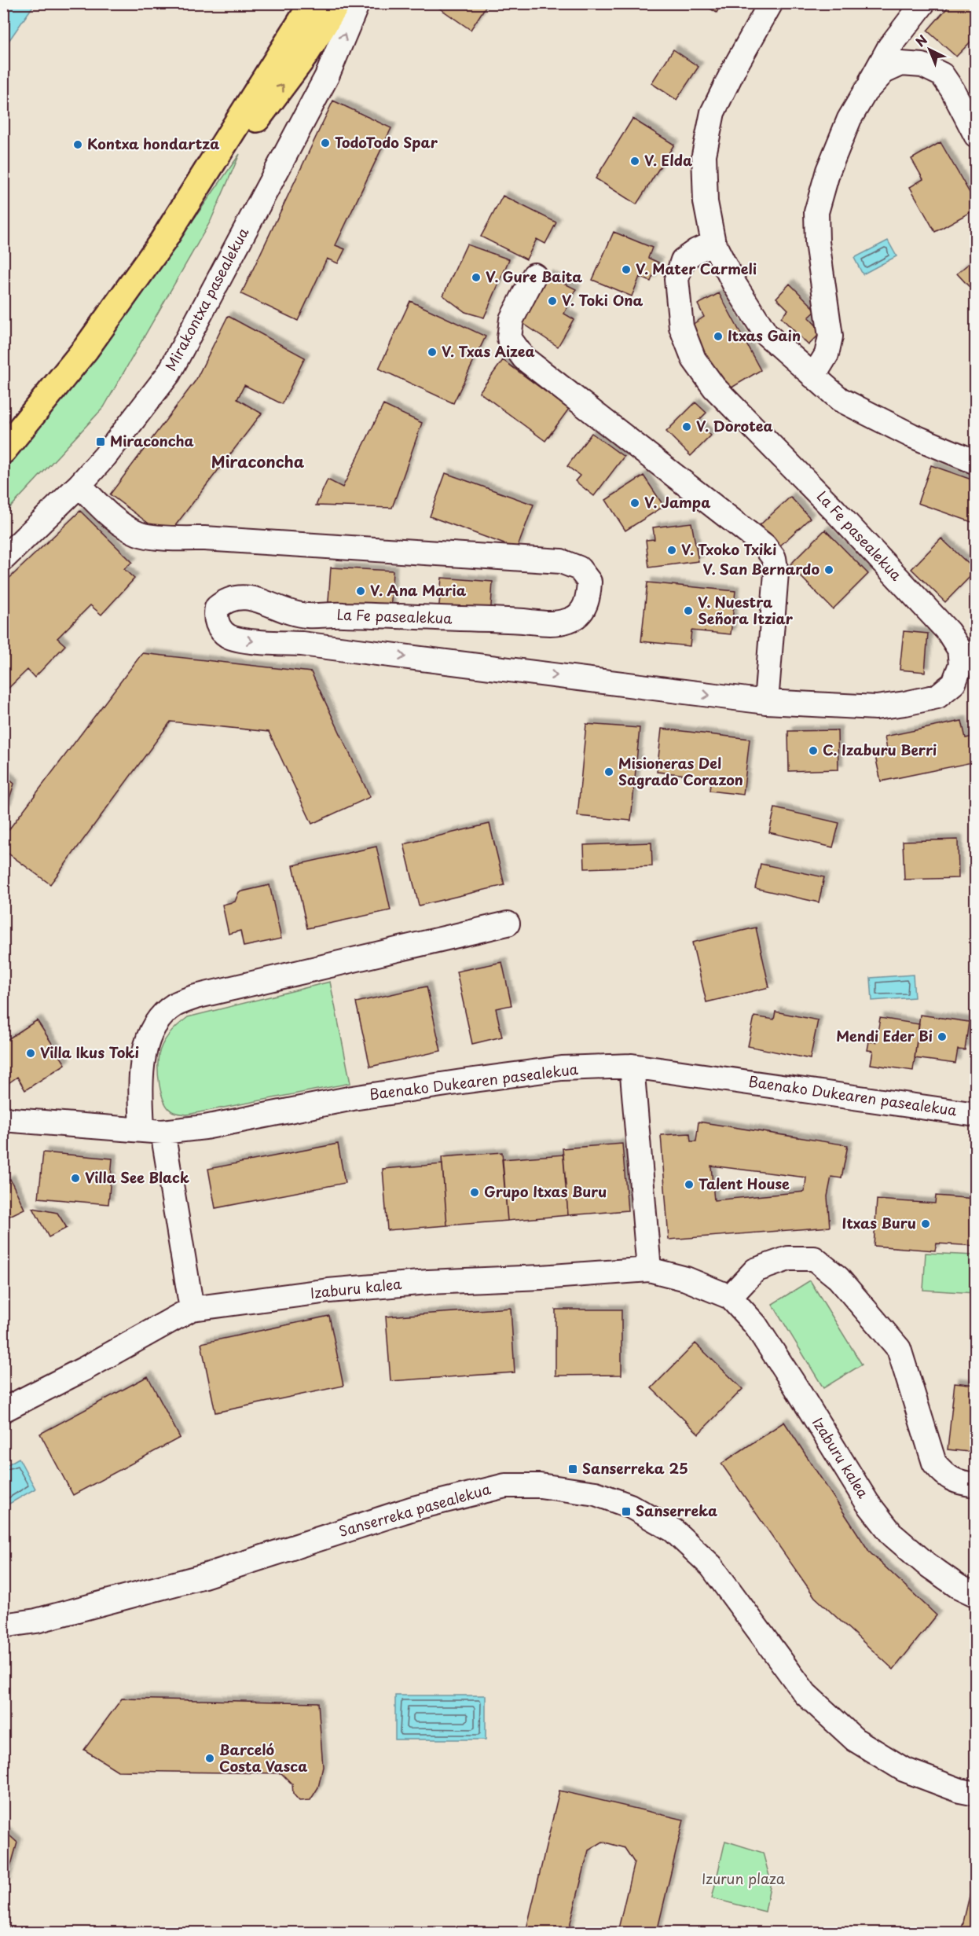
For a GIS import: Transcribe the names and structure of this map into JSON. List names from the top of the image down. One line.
{"streets":{"street":["Mirakontxa pasealekua","La Fe pasealekua","Baenako Dukearen pasealekua","Izaburu kalea","Sanserreka pasealekua"]},"crossings":[["Mirakontxa pasealekua","La Fe pasealekua"]],"districts":["Miraconcha"],"parks":["Izurun plaza"],"places":{"other":["TodoTodo Spar","Kontxa hondartza","V. Elda","V. Mater Carmeli","V. Gure Baita","V. Toki Ona","Itxas Gain","V. Txas Aizea","V. Dorotea","V. Jampa","V. Txoko Txiki","V. San Bernardo","V. Ana Maria","V. Nuestra Señora Itziar","C. Izaburu Berri","Misioneras Del Sagrado Corazon","Mendi Eder Bi","Villa Ikus Toki","Villa See Black","Talent House","Grupo Itxas Buru","Itxas Buru","Barceló Costa Vasca"],"transit":["Miraconcha","Sanserreka 25","Sanserreka"]},"north":"top left"}
